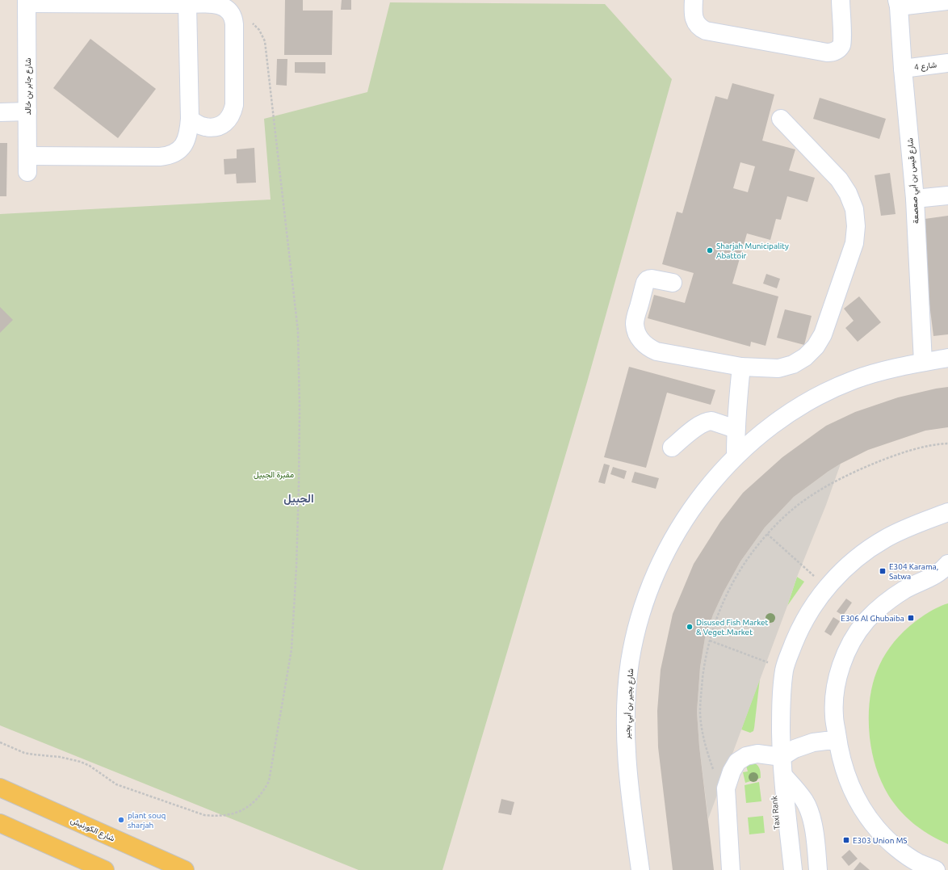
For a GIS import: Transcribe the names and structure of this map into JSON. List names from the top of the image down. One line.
{"streets":{"main road":["شارع الكورنيش"],"street":["شارع 4","شارع جابر بن خالد","شارع قيس بن أبي صعصعة","شارع بجير بن أبي بجير","Taxi Rank"]},"crossings":[["شارع 4","شارع قيس بن أبي صعصعة"],["شارع قيس بن أبي صعصعة","شارع بجير بن أبي بجير"]],"districts":["الجبيل"],"parks":["مقبرة الجبيل"],"places":{"other":["Sharjah Municipality Abattoir","Disused Fish Market & Veget.Market","plant souq sharjah"],"transit":["E304 Karama, Satwa","E306 Al Ghubaiba","E303 Union MS"]}}
